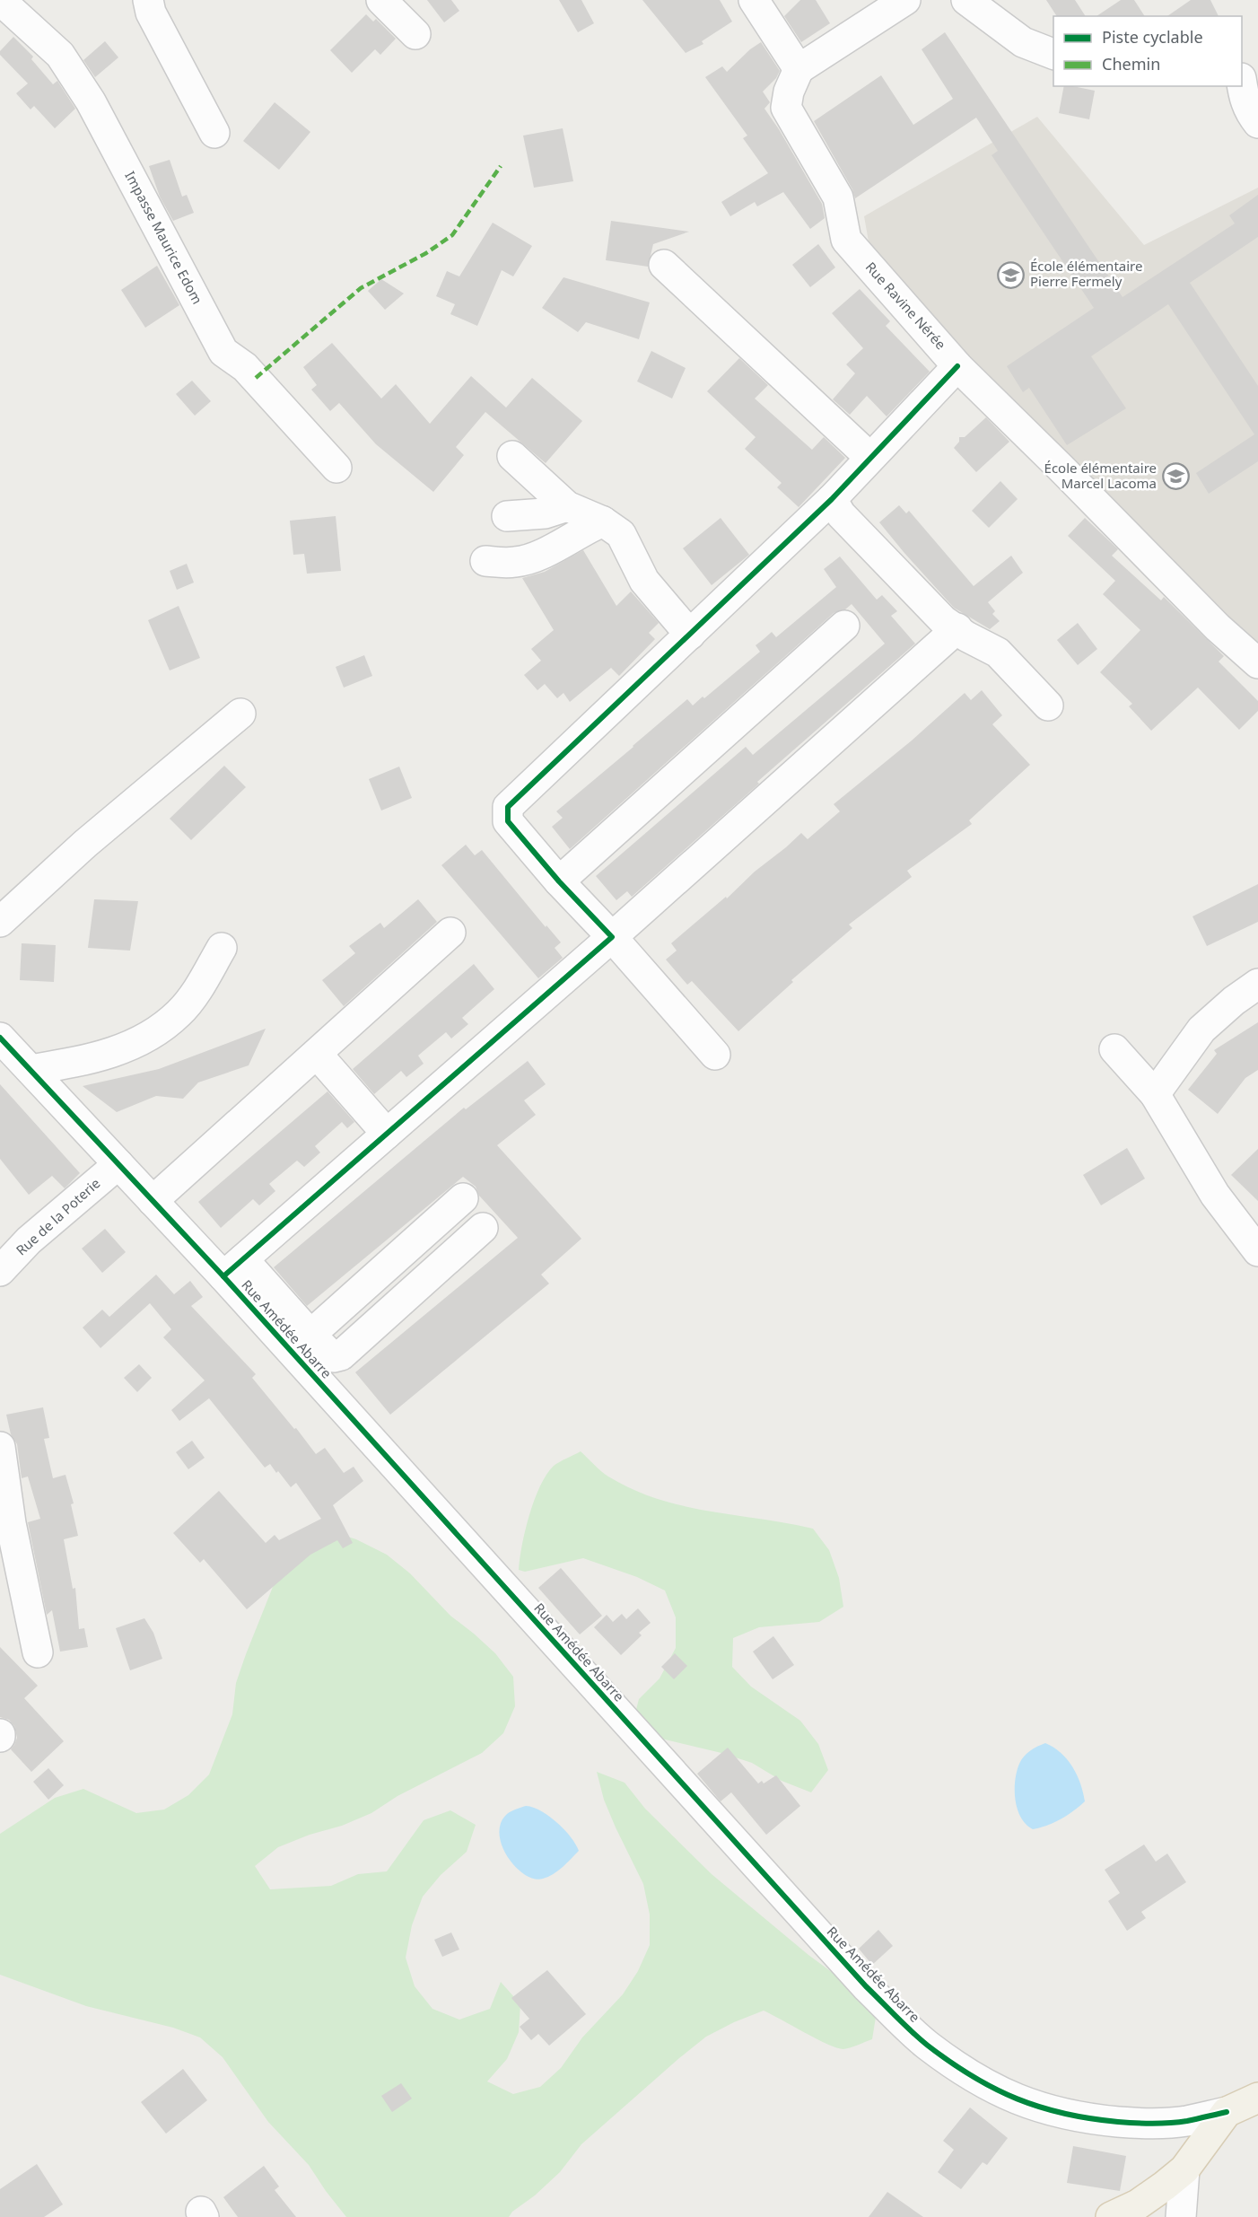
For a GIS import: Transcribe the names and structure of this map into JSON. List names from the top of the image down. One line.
{"streets":{"main road":["Rue Amédée Abarre"],"street":["Impasse Maurice Edom","Rue Ravine Nérée","Rue de la Poterie"]},"crossings":[["Rue de la Poterie","Rue Amédée Abarre"]],"places":{"school or university":["École élémentaire Pierre Fermely","École élémentaire Marcel Lacoma"]},"legend":["Piste cyclable","Chemin"]}
